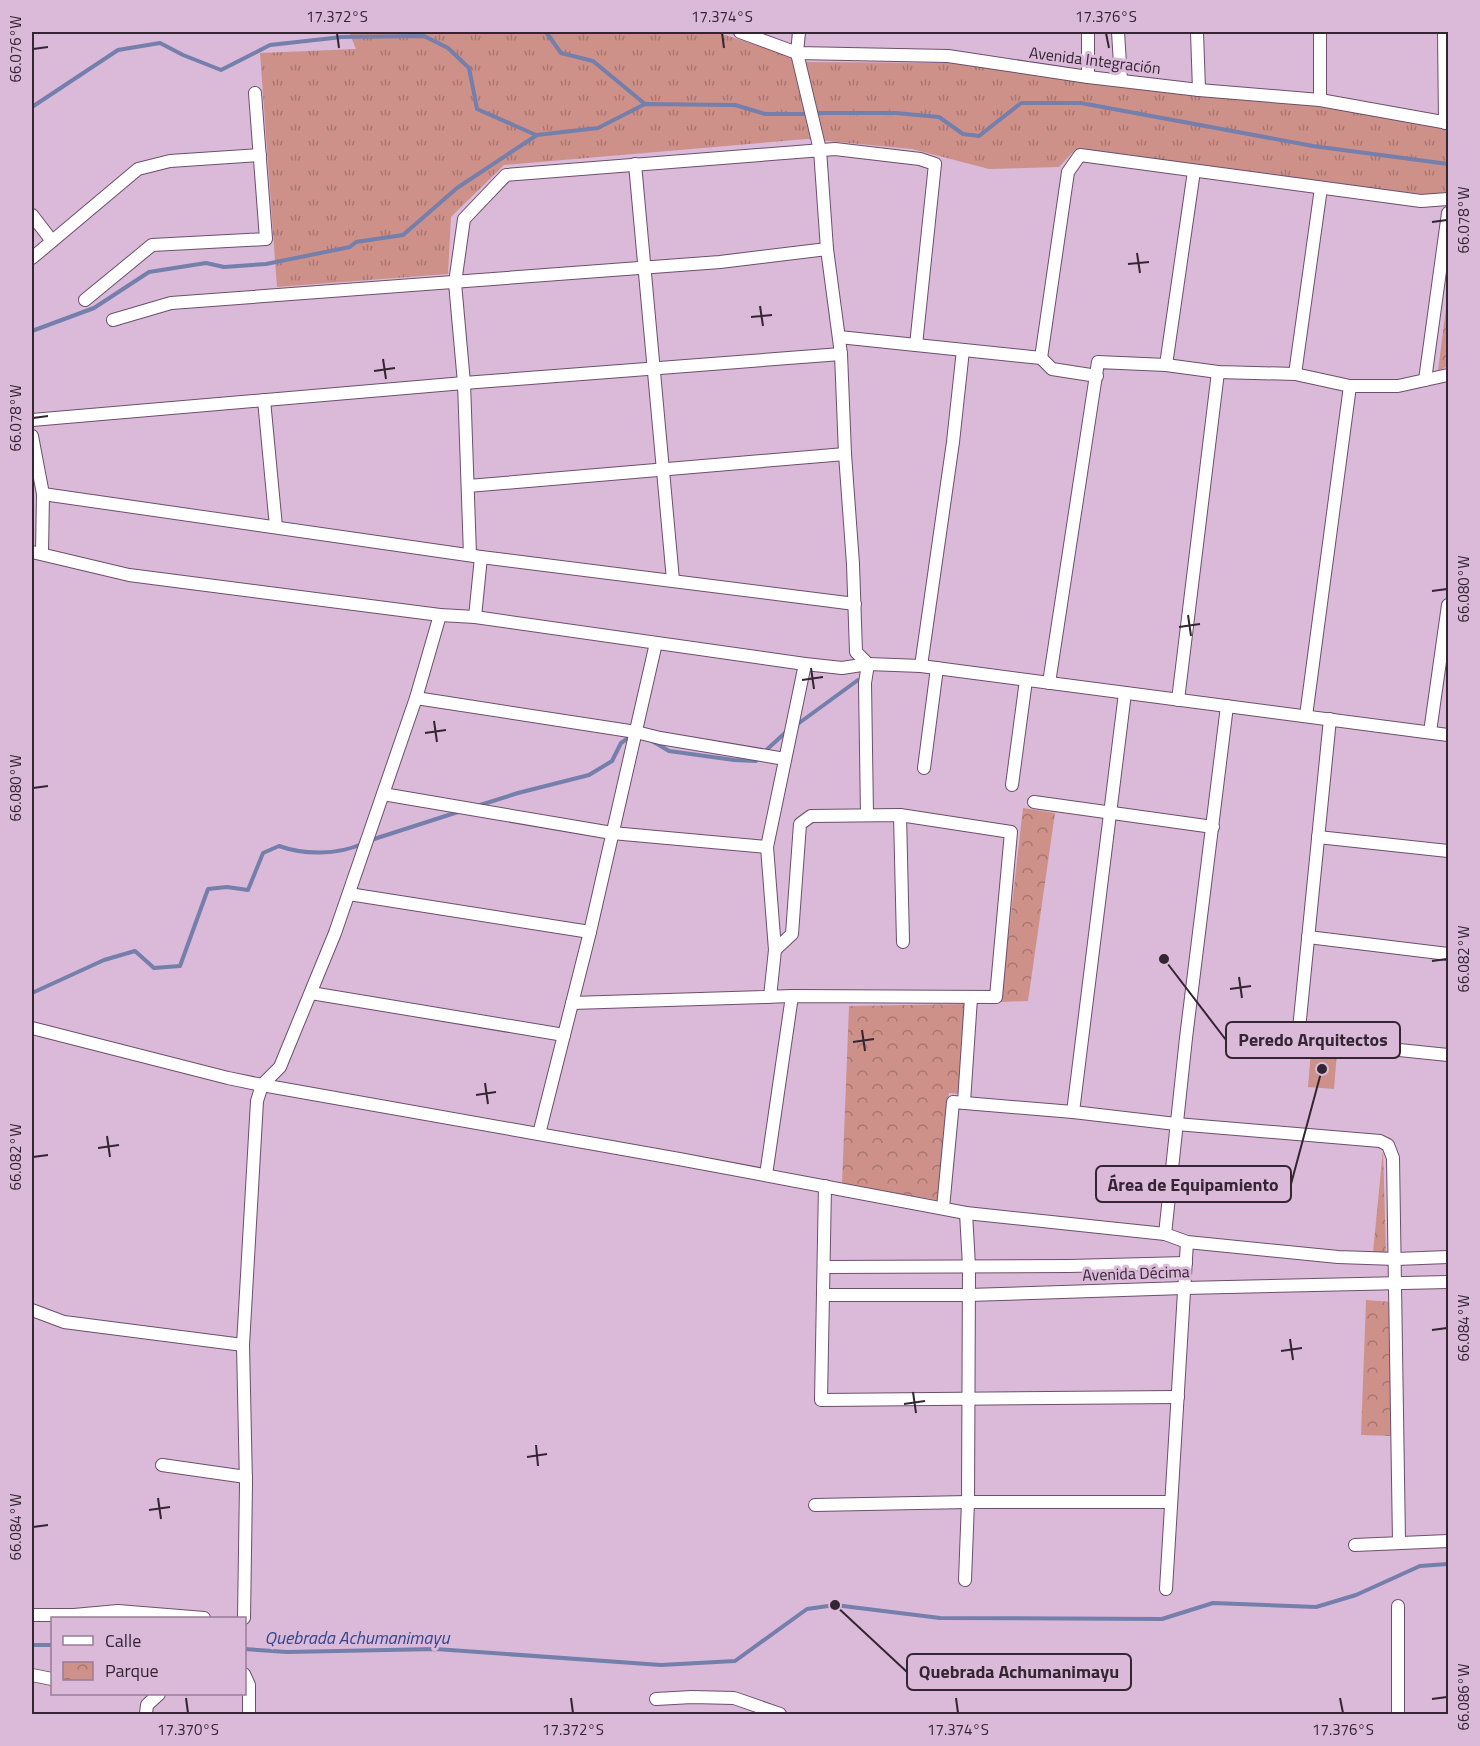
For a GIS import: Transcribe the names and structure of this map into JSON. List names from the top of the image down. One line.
{"streets":{"street":["Avenida Integración","Avenida Décima"]},"water":["Quebrada Achumanimayu"],"places":["Peredo Arquitectos","Área de Equipamiento","Quebrada Achumanimayu"],"legend":["Calle","Parque"],"coordinates":["17.372°S","17.374°S","17.376°S","66.076°W","66.078°W","66.080°W","66.082°W","66.084°W","66.086°W","17.370°S"]}
